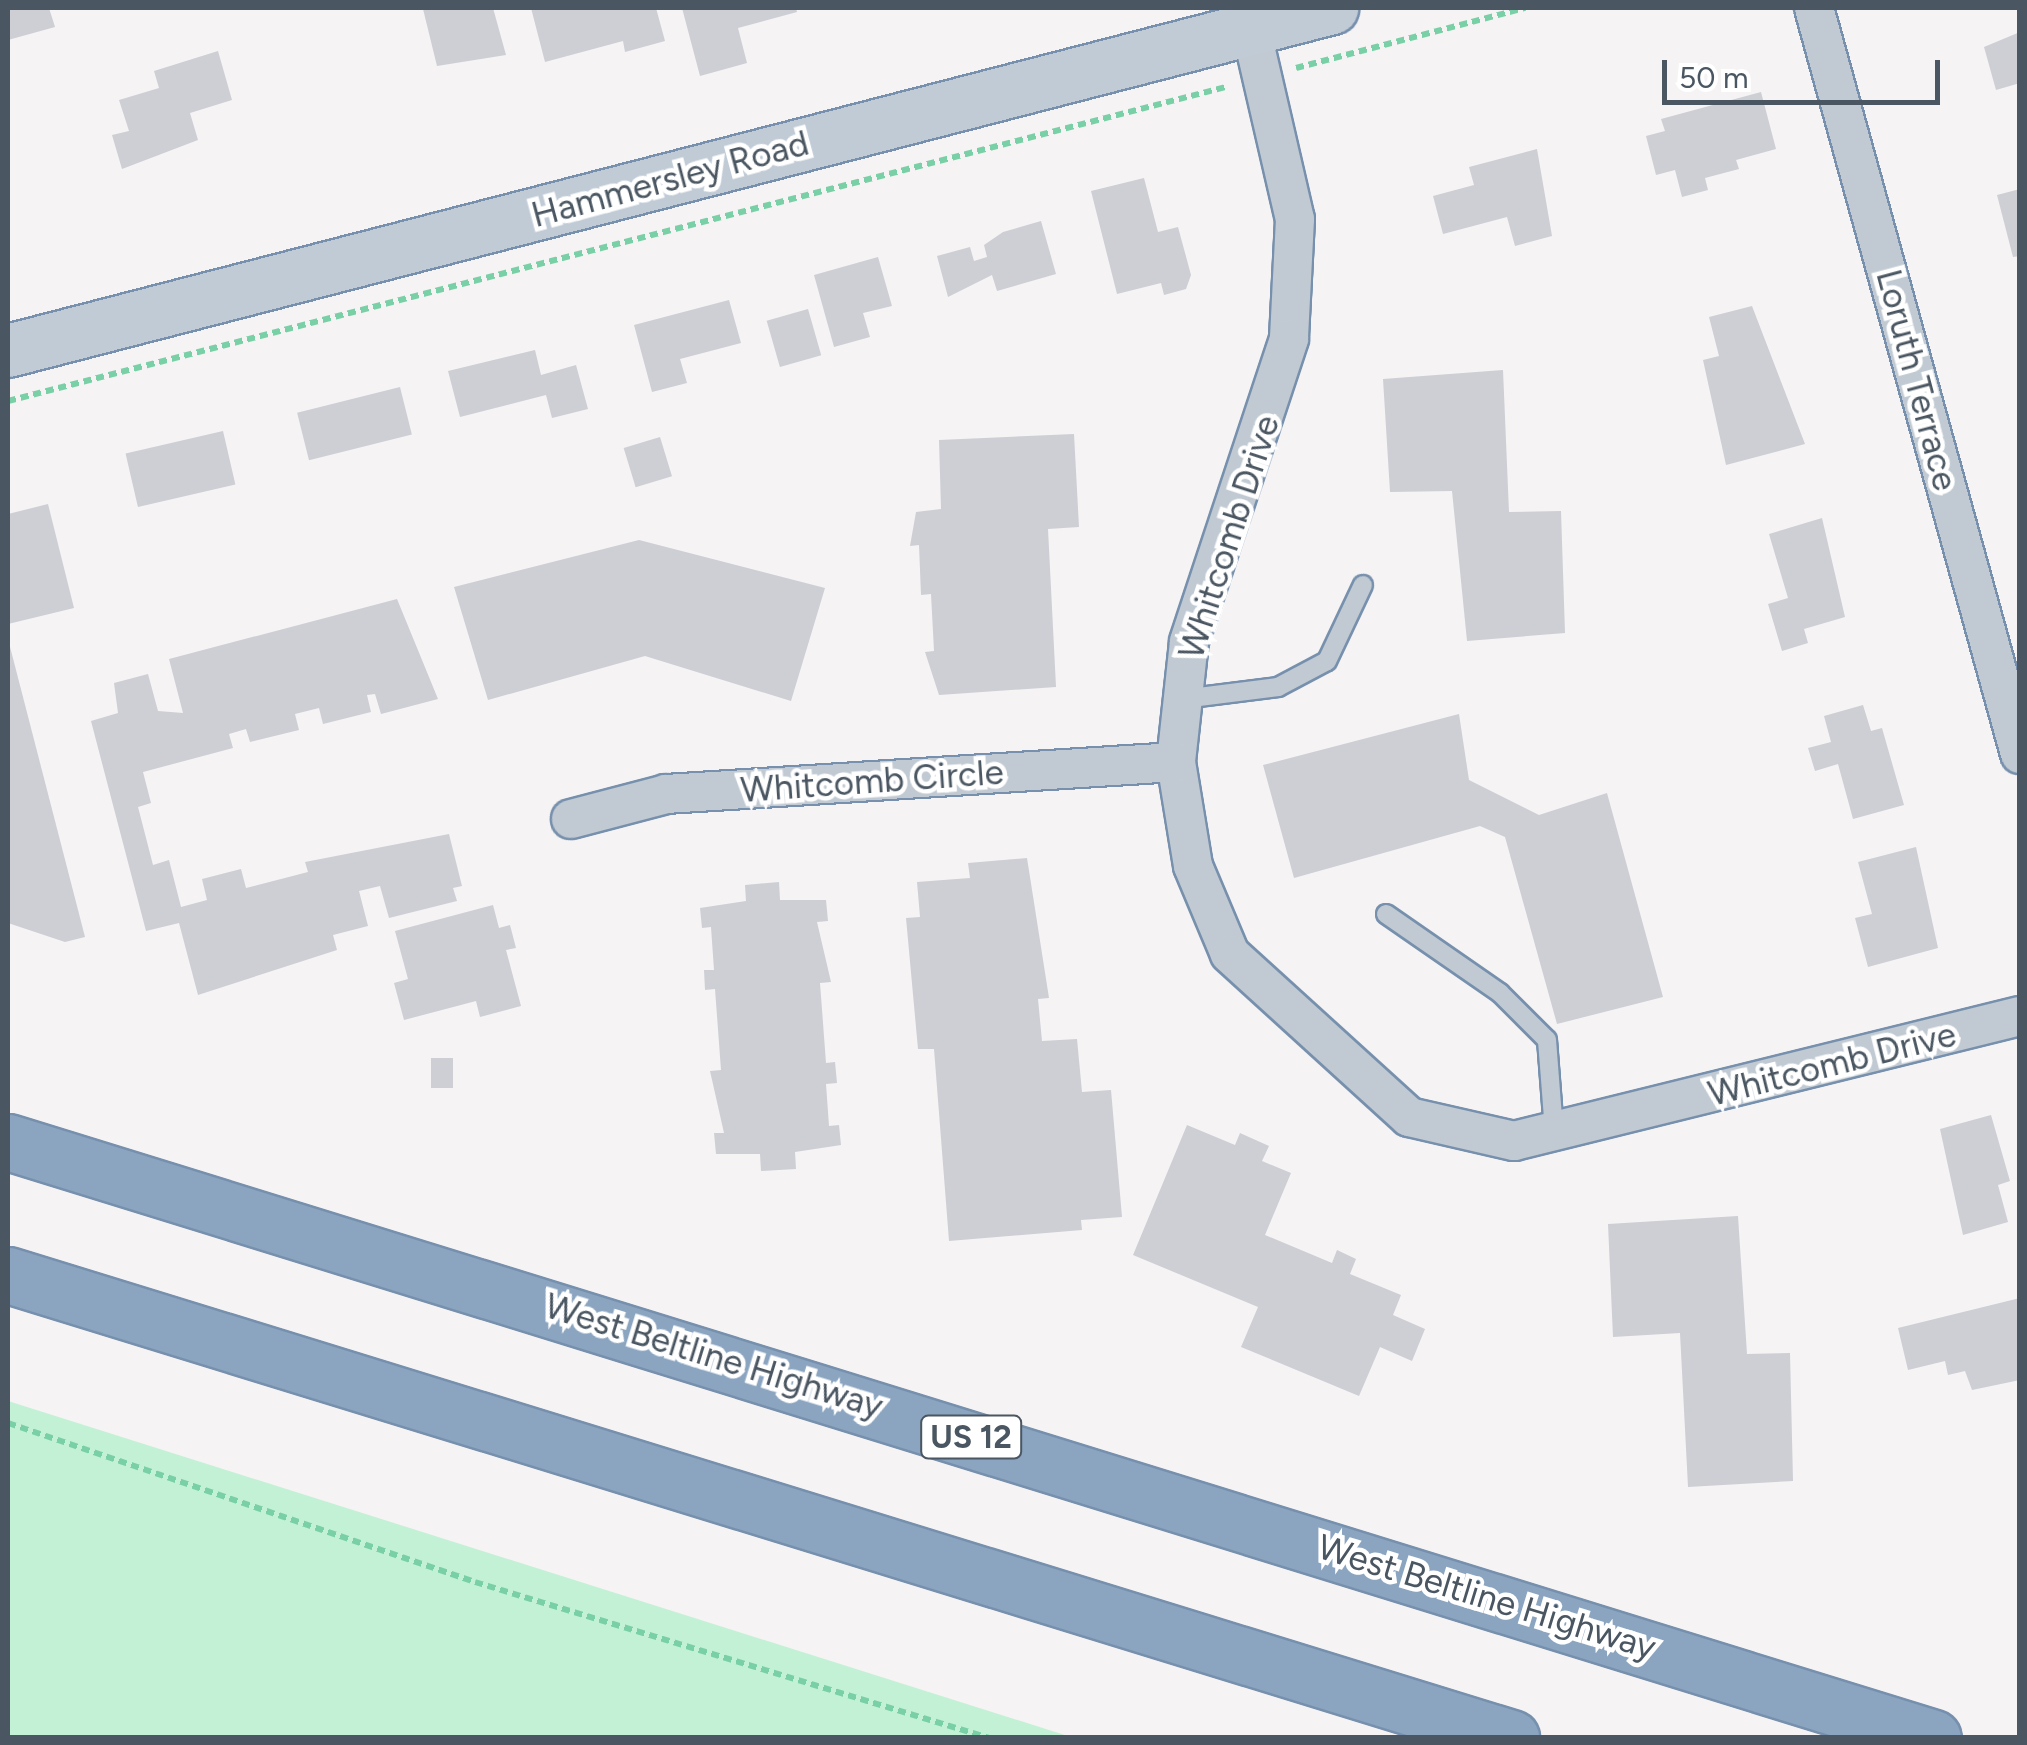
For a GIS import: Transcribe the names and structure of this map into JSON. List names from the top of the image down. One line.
{"streets":{"highway":["West Beltline Highway","US 12"],"street":["Hammersley Road","Loruth Terrace","Whitcomb Drive","Whitcomb Circle"]},"crossings":[["Hammersley Road","Whitcomb Drive"],["Whitcomb Drive","Whitcomb Circle"]],"scale_bar":"50 m"}
